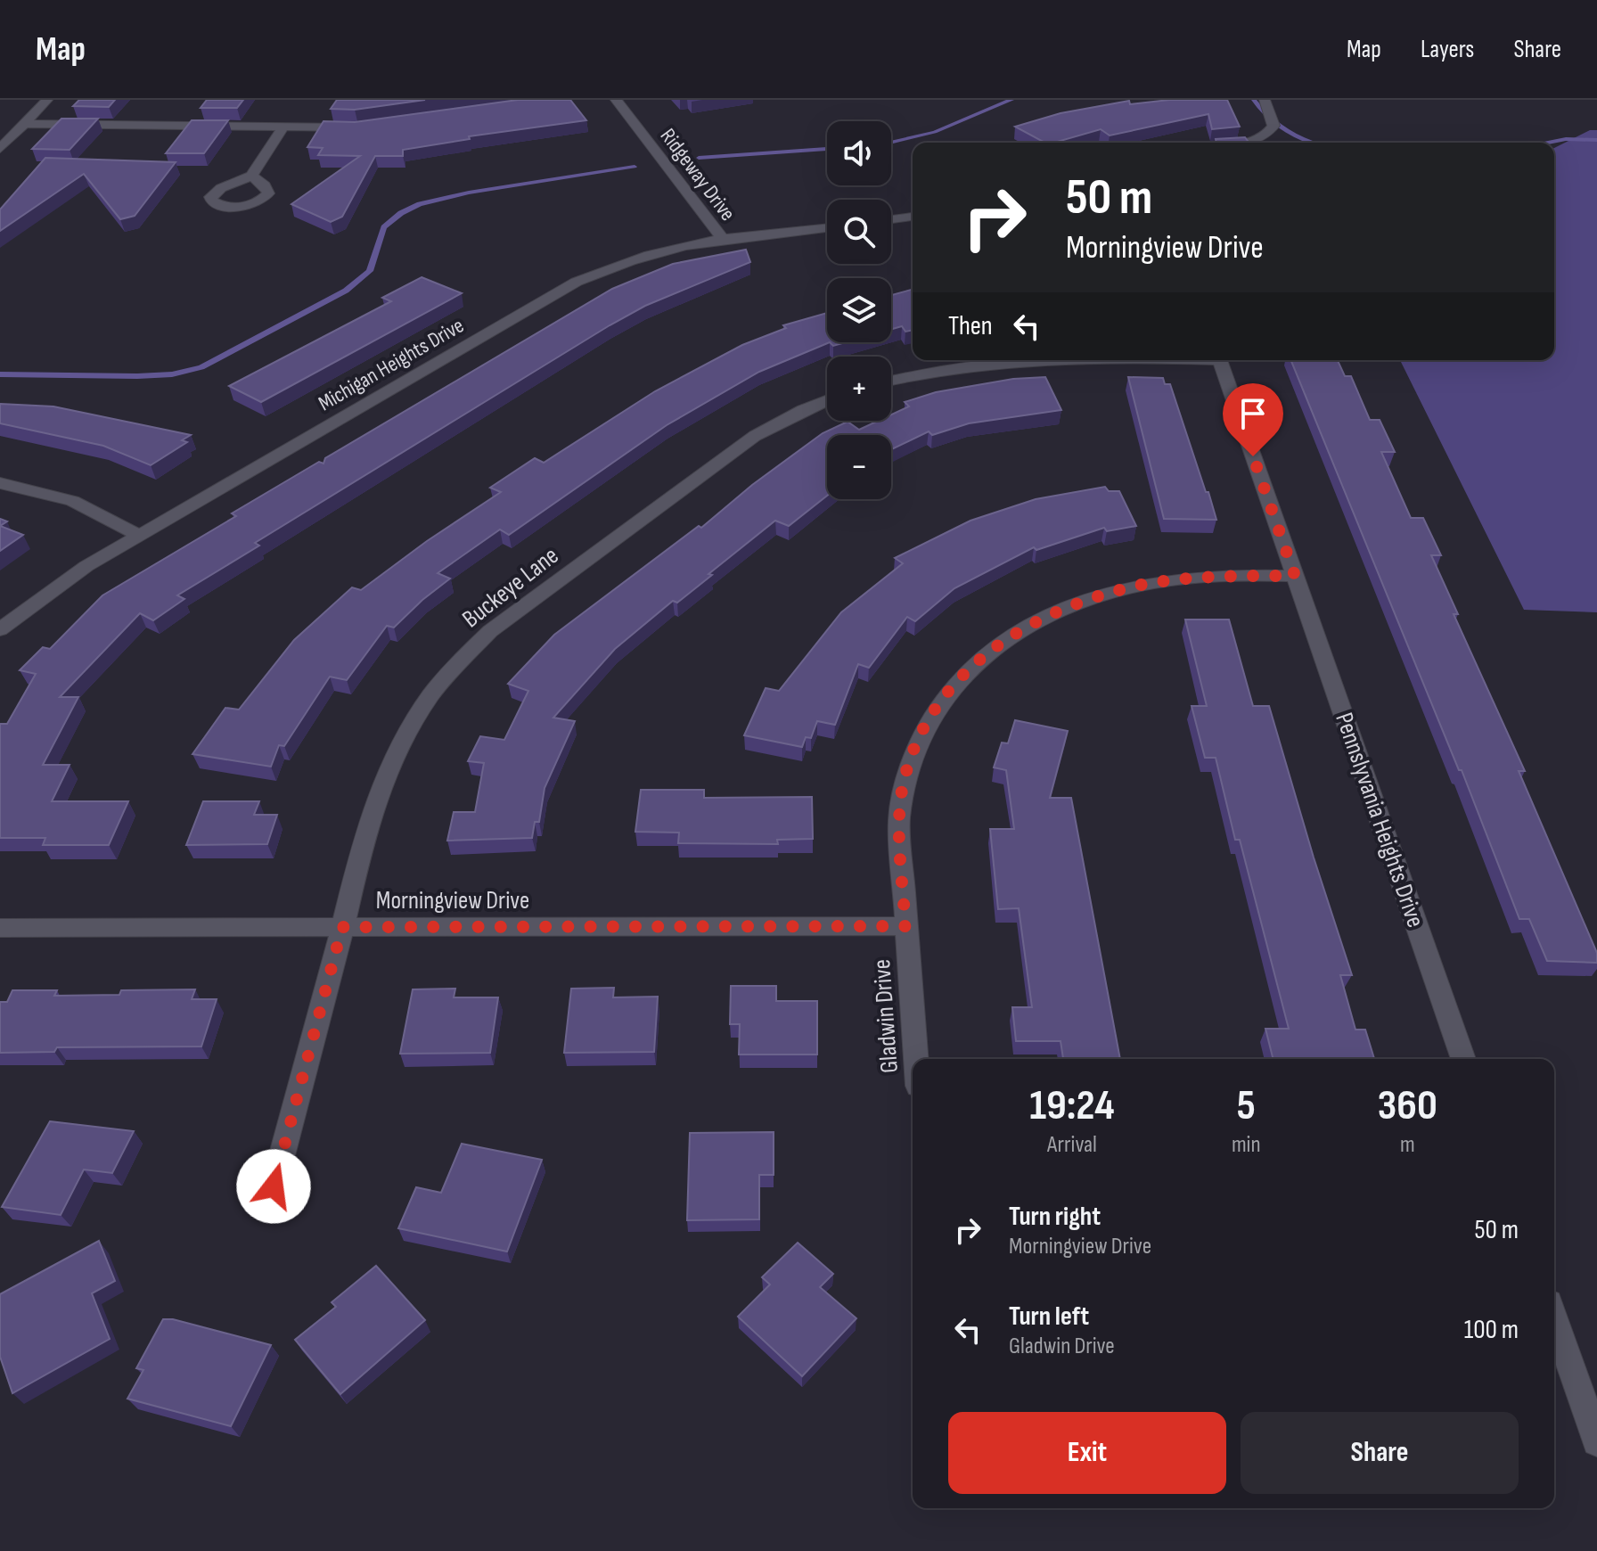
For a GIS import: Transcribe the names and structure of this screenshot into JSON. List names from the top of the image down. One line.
{"streets":{"street":["Ridgeway Drive","Michigan Heights Drive","Buckeye Lane","Pennslyvania Heights Drive","Morningview Drive","Gladwin Drive"]},"crossings":[["Ridgeway Drive","Michigan Heights Drive"],["Buckeye Lane","Morningview Drive"],["Pennslyvania Heights Drive","Gladwin Drive"],["Morningview Drive","Gladwin Drive"]],"page":{"header":"Map","nav":["Map","Layers","Share"],"map_buttons":["+","−"],"turn":["50 m","Morningview Drive"],"then":"Then","eta":["19:24","Arrival","5","min","360","m"],"list":[{"name":"Turn right","note":"Morningview Drive","value":"50 m"},{"name":"Turn left","note":"Gladwin Drive","value":"100 m"}],"buttons":["Exit","Share"]}}
